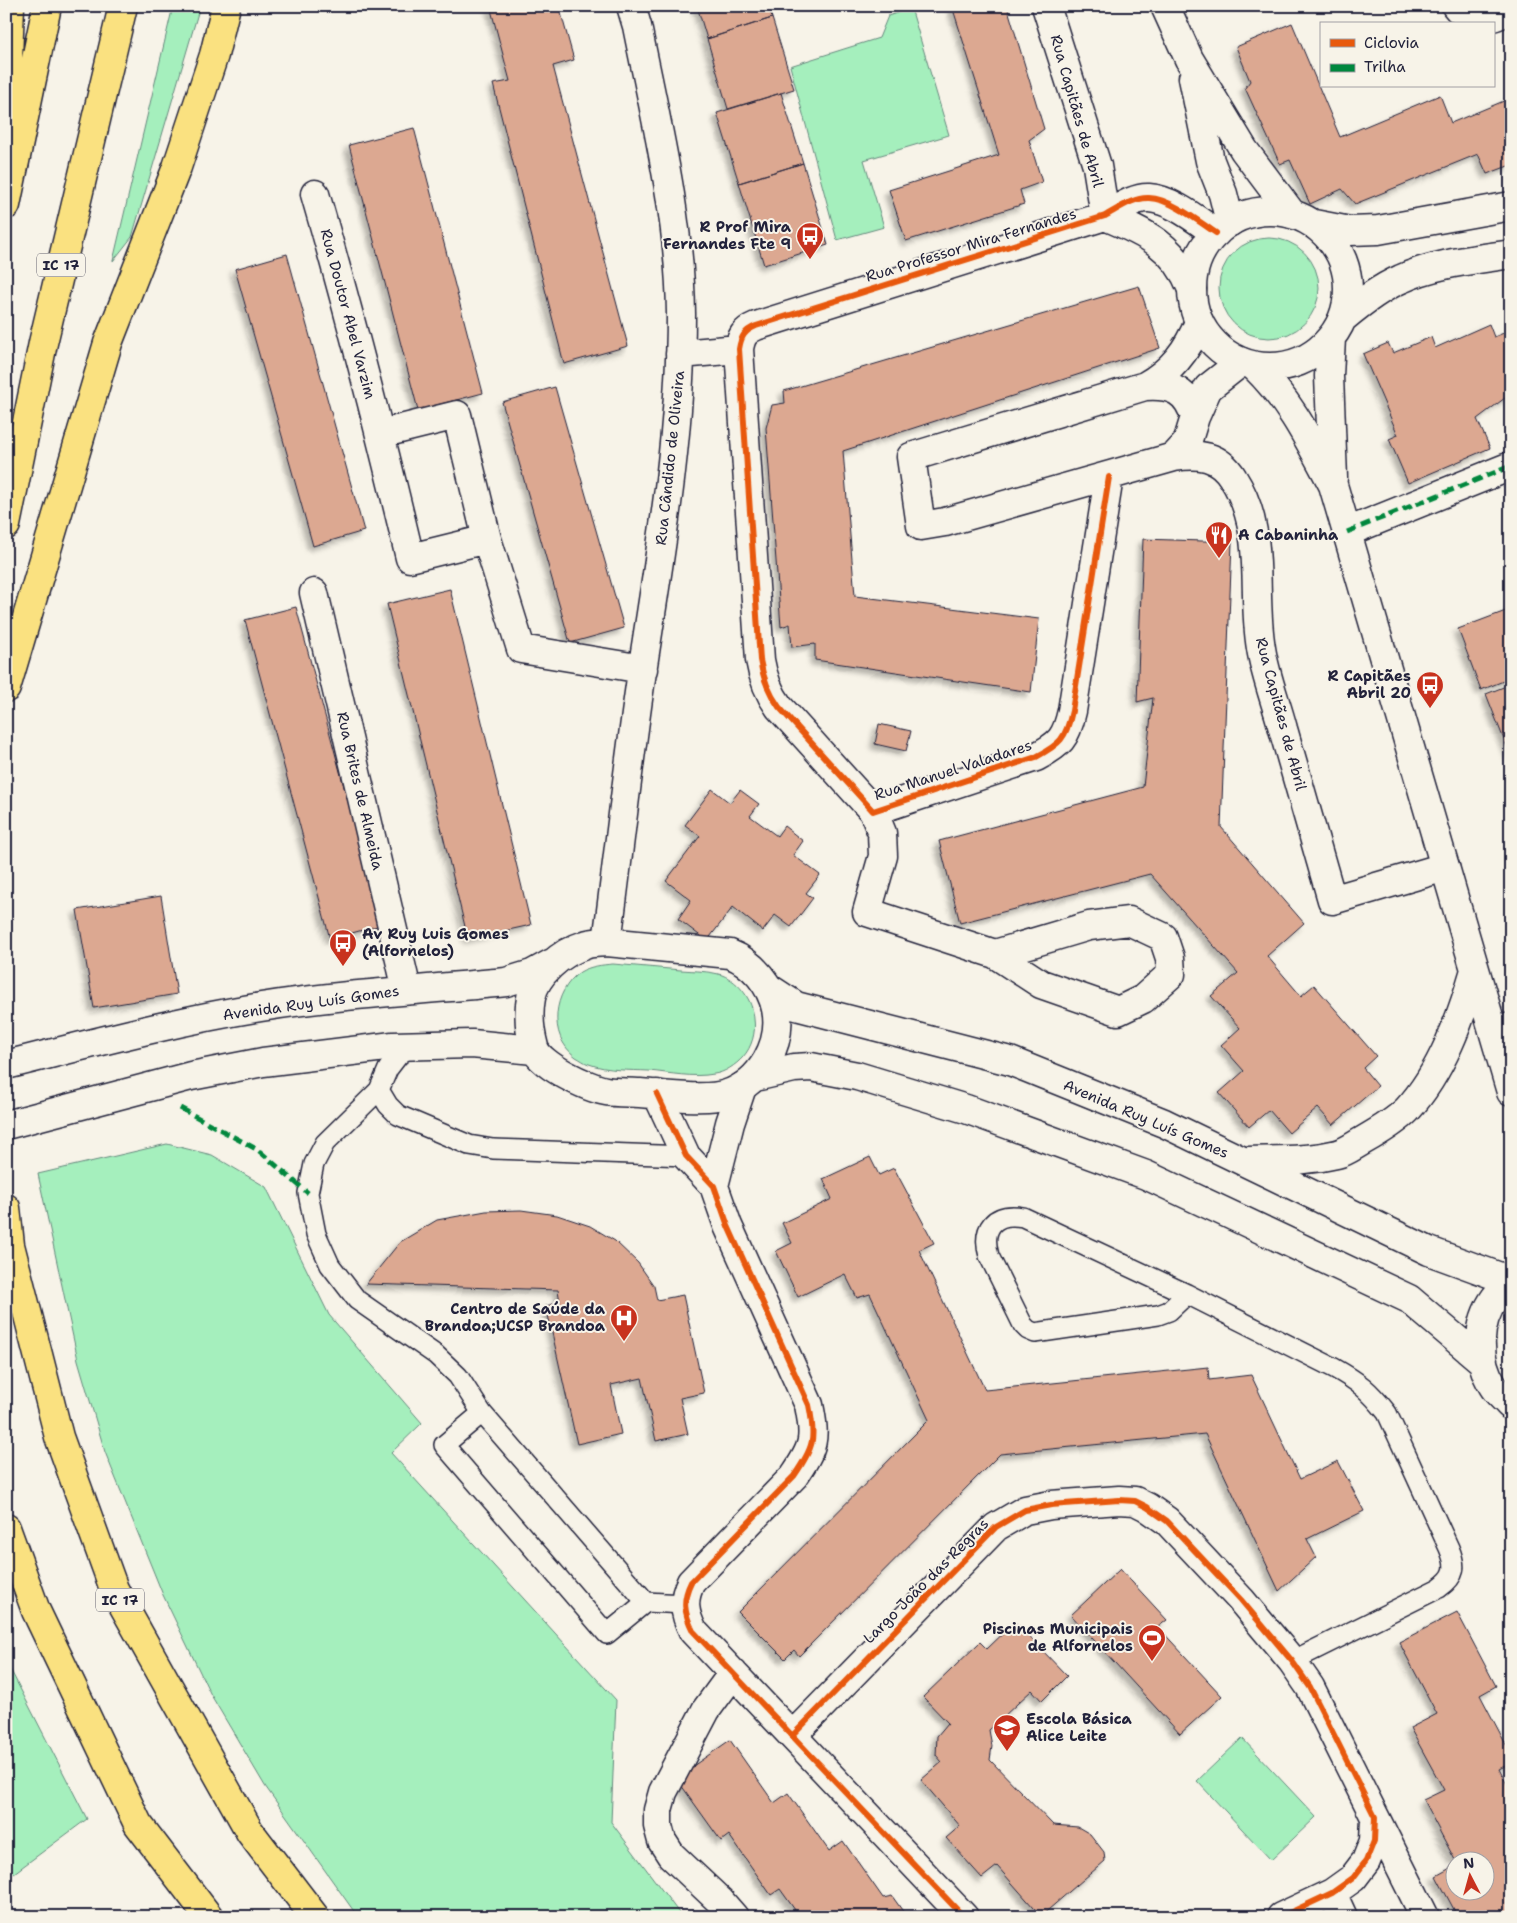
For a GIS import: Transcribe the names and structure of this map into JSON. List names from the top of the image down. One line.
{"streets":{"highway":["IC 17"],"street":["Rua Capitães de Abril","Rua Professor Mira Fernandes","Rua Doutor Abel Varzim","Rua Cândido de Oliveira","Rua Manuel Valadares","Rua Brites de Almeida","Avenida Ruy Luís Gomes","Largo João das Regras"]},"crossings":[["Rua Capitães de Abril","Rua Professor Mira Fernandes"],["Rua Professor Mira Fernandes","Rua Manuel Valadares"],["Rua Brites de Almeida","Avenida Ruy Luís Gomes"]],"places":{"bus stop":["R Prof Mira Fernandes Fte 9","R Capitães Abril 20","Av Ruy Luis Gomes (Alfornelos)"],"restaurant":["A Cabaninha"],"hospital":["Centro de Saúde da Brandoa;UCSP Brandoa"],"sports":["Piscinas Municipais de Alfornelos"],"school or university":["Escola Básica Alice Leite"]},"legend":["Ciclovia","Trilha"],"north":"top"}
